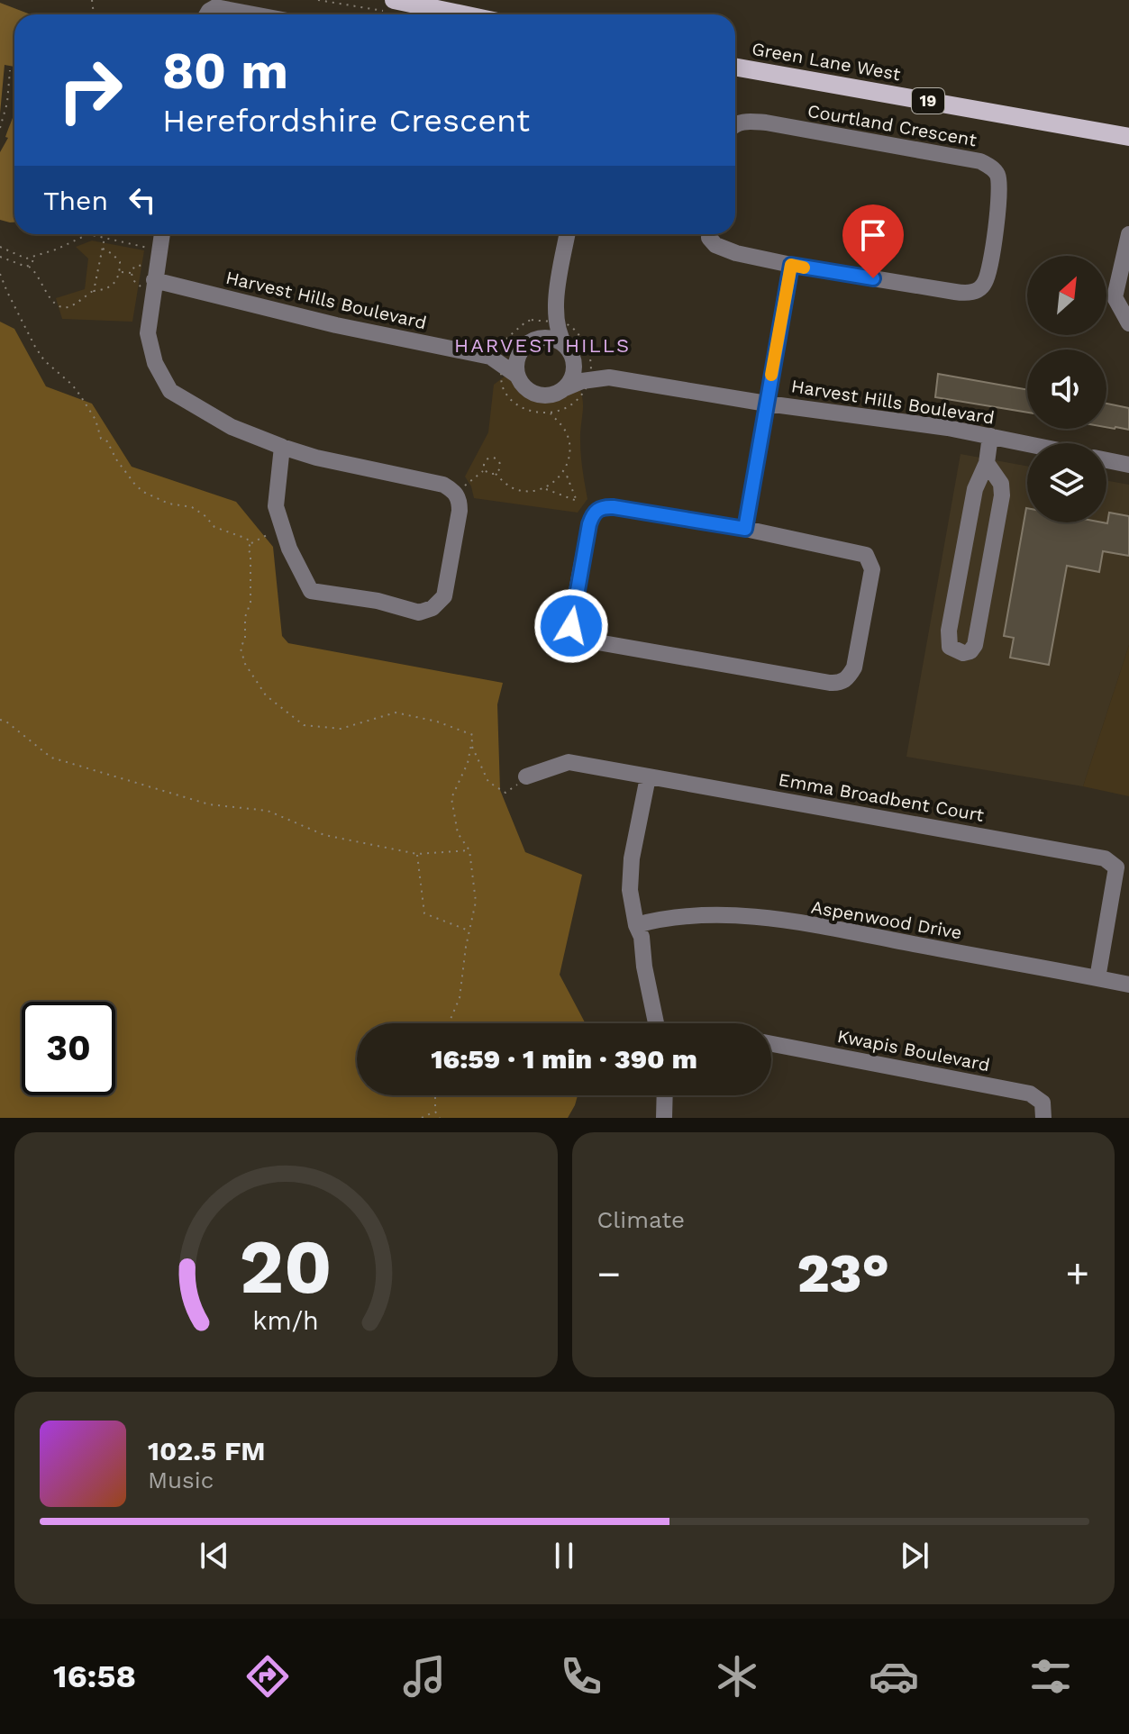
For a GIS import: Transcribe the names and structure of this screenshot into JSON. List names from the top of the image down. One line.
{"streets":{"main road":["Green Lane West","19"],"street":["Courtland Crescent","Harvest Hills Boulevard","Emma Broadbent Court","Aspenwood Drive","Kwapis Boulevard"]},"crossings":[["Emma Broadbent Court","Aspenwood Drive"]],"districts":["HARVEST HILLS"],"north":"top right","page":{"turn":["80 m","Herefordshire Crescent"],"then":"Then","limit":"30","trip":"16:59 · 1 min · 390 m","tile":"Climate","heat":["−","23°","+"],"song":["102.5 FM","Music"],"tabs":"16:58","gauge":["20","km/h"]}}
